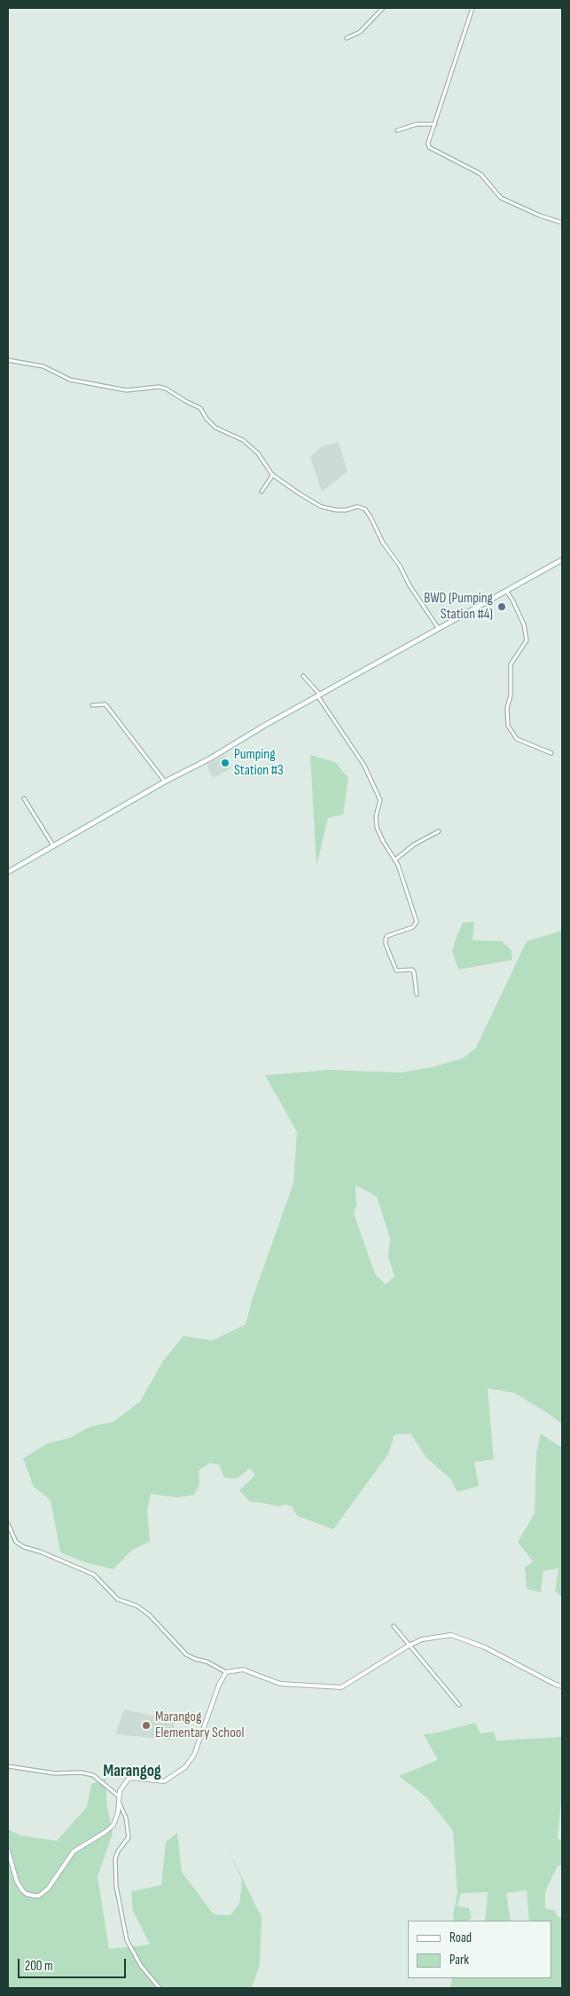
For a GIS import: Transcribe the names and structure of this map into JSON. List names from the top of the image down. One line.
{"districts":["Marangog"],"places":["BWD (Pumping Station #4)","Pumping Station #3","Marangog Elementary School"],"legend":["Road","Park"],"scale_bar":"200 m"}
